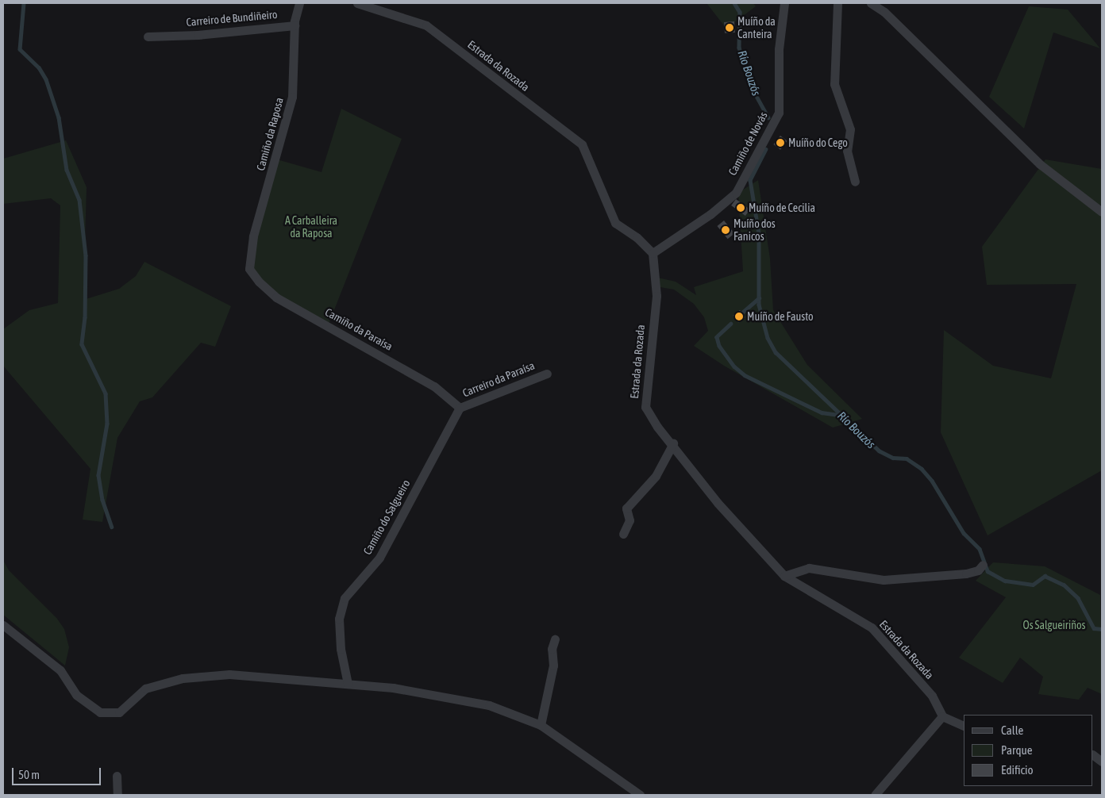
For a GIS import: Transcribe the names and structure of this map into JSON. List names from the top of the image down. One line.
{"streets":{"street":["Carreiro de Bundiñeiro","Estrada da Rozada","Camiño da Raposa","Camiño de Novás","Camiño da Paraísa","Carreiro da Paraísa","Camiño do Salgueiro"]},"crossings":[["Carreiro de Bundiñeiro","Camiño da Raposa"],["Estrada da Rozada","Camiño de Novás"],["Camiño da Raposa","Camiño da Paraísa"],["Camiño da Paraísa","Carreiro da Paraísa"],["Camiño da Paraísa","Camiño do Salgueiro"],["Carreiro da Paraísa","Camiño do Salgueiro"]],"water":["Río Bouzós"],"parks":["A Carballeira da Raposa","Os Salgueiriños"],"places":["Muíño da Canteira","Muíño do Cego","Muíño de Cecilia","Muíño dos Fanicos","Muíño de Fausto"],"legend":["Calle","Parque","Edificio"],"scale_bar":"50 m"}
